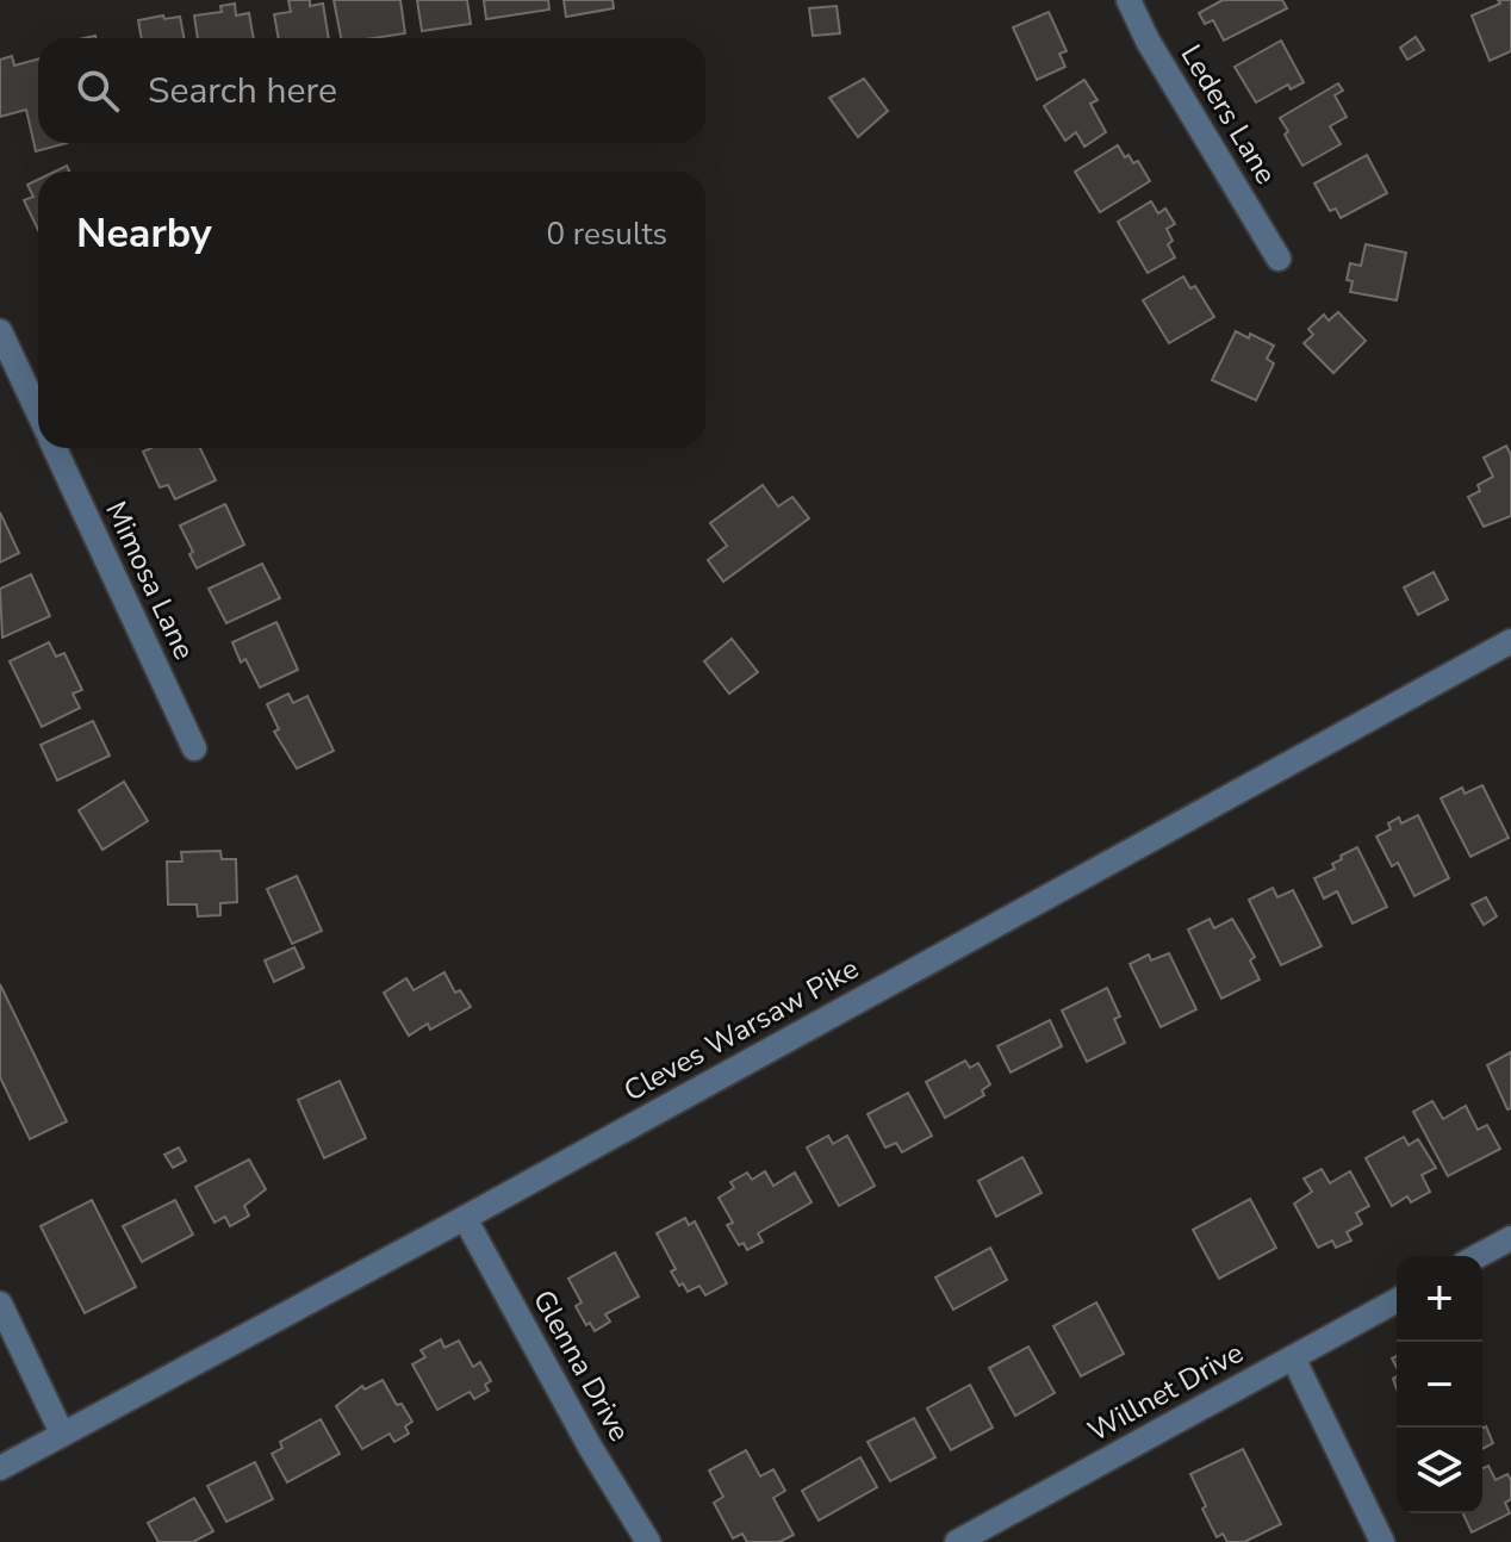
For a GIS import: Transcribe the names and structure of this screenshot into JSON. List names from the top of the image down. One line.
{"streets":{"street":["Leders Lane","Mimosa Lane","Cleves Warsaw Pike","Glenna Drive","Willnet Drive"]},"crossings":[["Cleves Warsaw Pike","Glenna Drive"]],"page":{"search":"Search here","heading":["Nearby","0 results"],"map_buttons":["+","−"]}}
